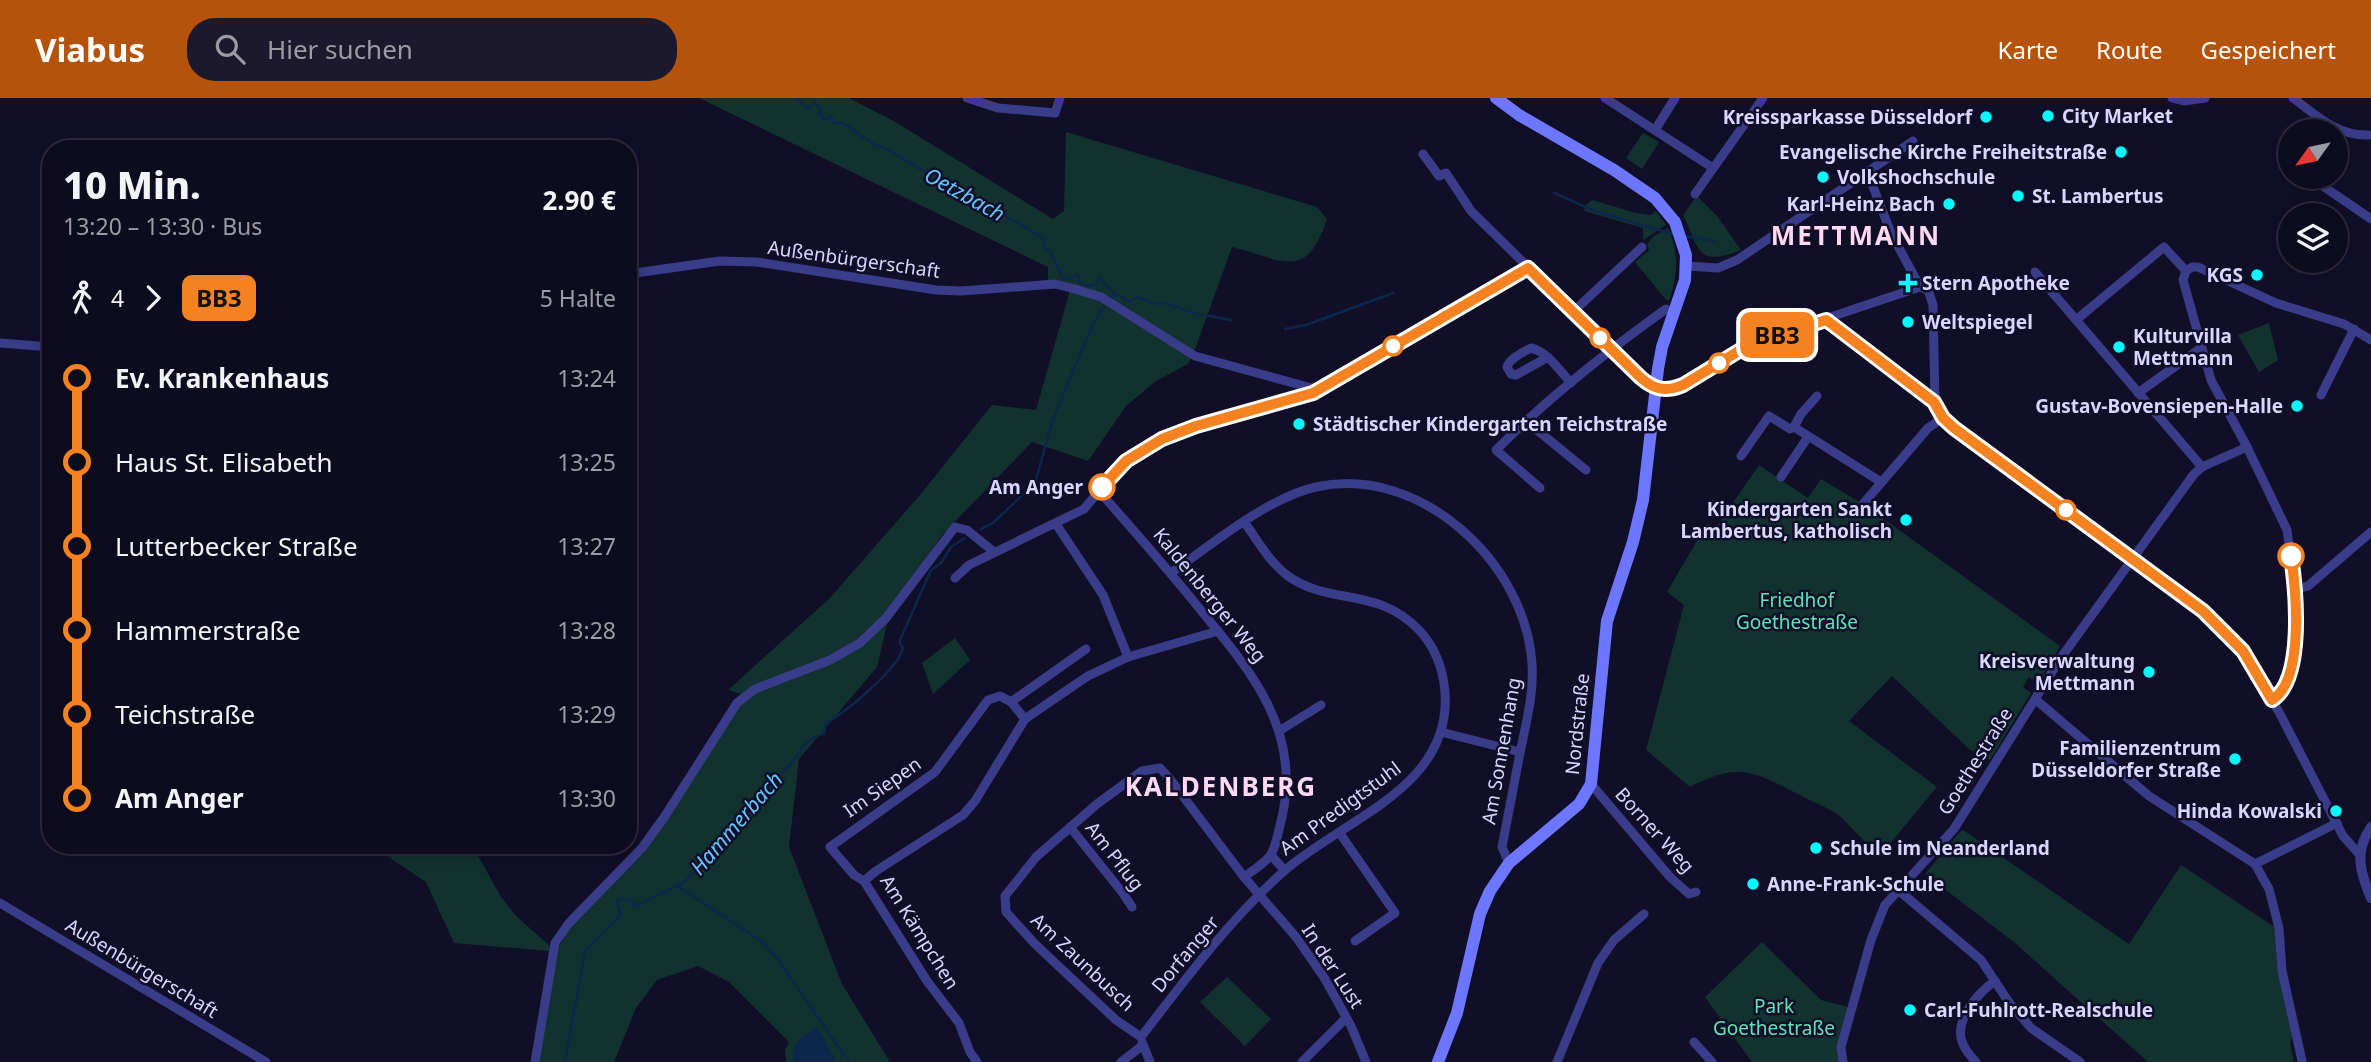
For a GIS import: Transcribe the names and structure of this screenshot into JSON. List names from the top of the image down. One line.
{"streets":{"main road":["Nordstraße"],"street":["Außenbürgerschaft","Kaldenberger Weg","Am Sonnenhang","Goethestraße","Im Siepen","Am Predigtstuhl","Borner Weg","Am Pflug","Am Kämpchen","Dorfanger","Am Zaunbusch","In der Lust"]},"crossings":[["Kaldenberger Weg","Am Sonnenhang"],["Kaldenberger Weg","Am Kämpchen"],["Nordstraße","Am Sonnenhang"],["Nordstraße","Borner Weg"],["Am Sonnenhang","Am Predigtstuhl"],["Im Siepen","Am Kämpchen"],["Am Predigtstuhl","Dorfanger"],["Am Predigtstuhl","Am Zaunbusch"],["Am Predigtstuhl","In der Lust"],["Am Pflug","Am Zaunbusch"],["Dorfanger","Am Zaunbusch"],["Dorfanger","In der Lust"],["Am Zaunbusch","In der Lust"]],"districts":["METTMANN","KALDENBERG"],"water":["Oetzbach","Hammerbach"],"parks":["Friedhof Goethestraße","Park Goethestraße"],"places":{"other":["City Market","Kreissparkasse Düsseldorf","Evangelische Kirche Freiheitstraße","Volkshochschule","St. Lambertus","Karl-Heinz Bach","KGS","Weltspiegel","Kulturvilla Mettmann","Gustav-Bovensiepen-Halle","Städtischer Kindergarten Teichstraße","Am Anger","Kindergarten Sankt Lambertus, katholisch","Kreisverwaltung Mettmann","Familienzentrum Düsseldorfer Straße","Hinda Kowalski","Schule im Neanderland","Anne-Frank-Schule","Carl-Fuhlrott-Realschule"],"health":["Stern Apotheke"]},"lines":["bus line BB3"],"north":"bottom left","page":{"header":"Viabus","search":"Hier suchen","nav":["Karte","Route","Gespeichert"],"on_map":"BB3","heading":["10 Min.","13:20 – 13:30 · Bus","2.90 €"],"legs":["4","BB3","5 Halte"],"list":[{"name":"Ev. Krankenhaus","value":"13:24"},{"name":"Haus St. Elisabeth","value":"13:25"},{"name":"Lutterbecker Straße","value":"13:27"},{"name":"Hammerstraße","value":"13:28"},{"name":"Teichstraße","value":"13:29"},{"name":"Am Anger","value":"13:30"}]}}
